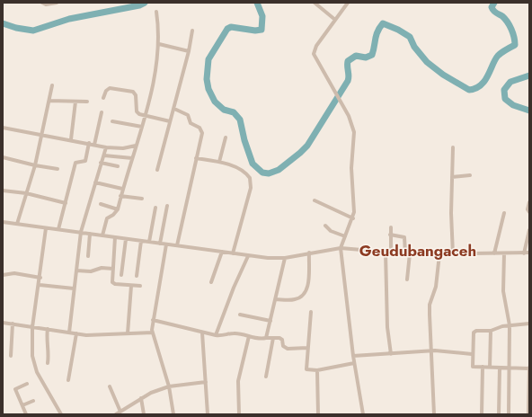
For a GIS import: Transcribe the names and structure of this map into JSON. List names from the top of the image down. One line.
{"districts":["Geudubangaceh"]}
